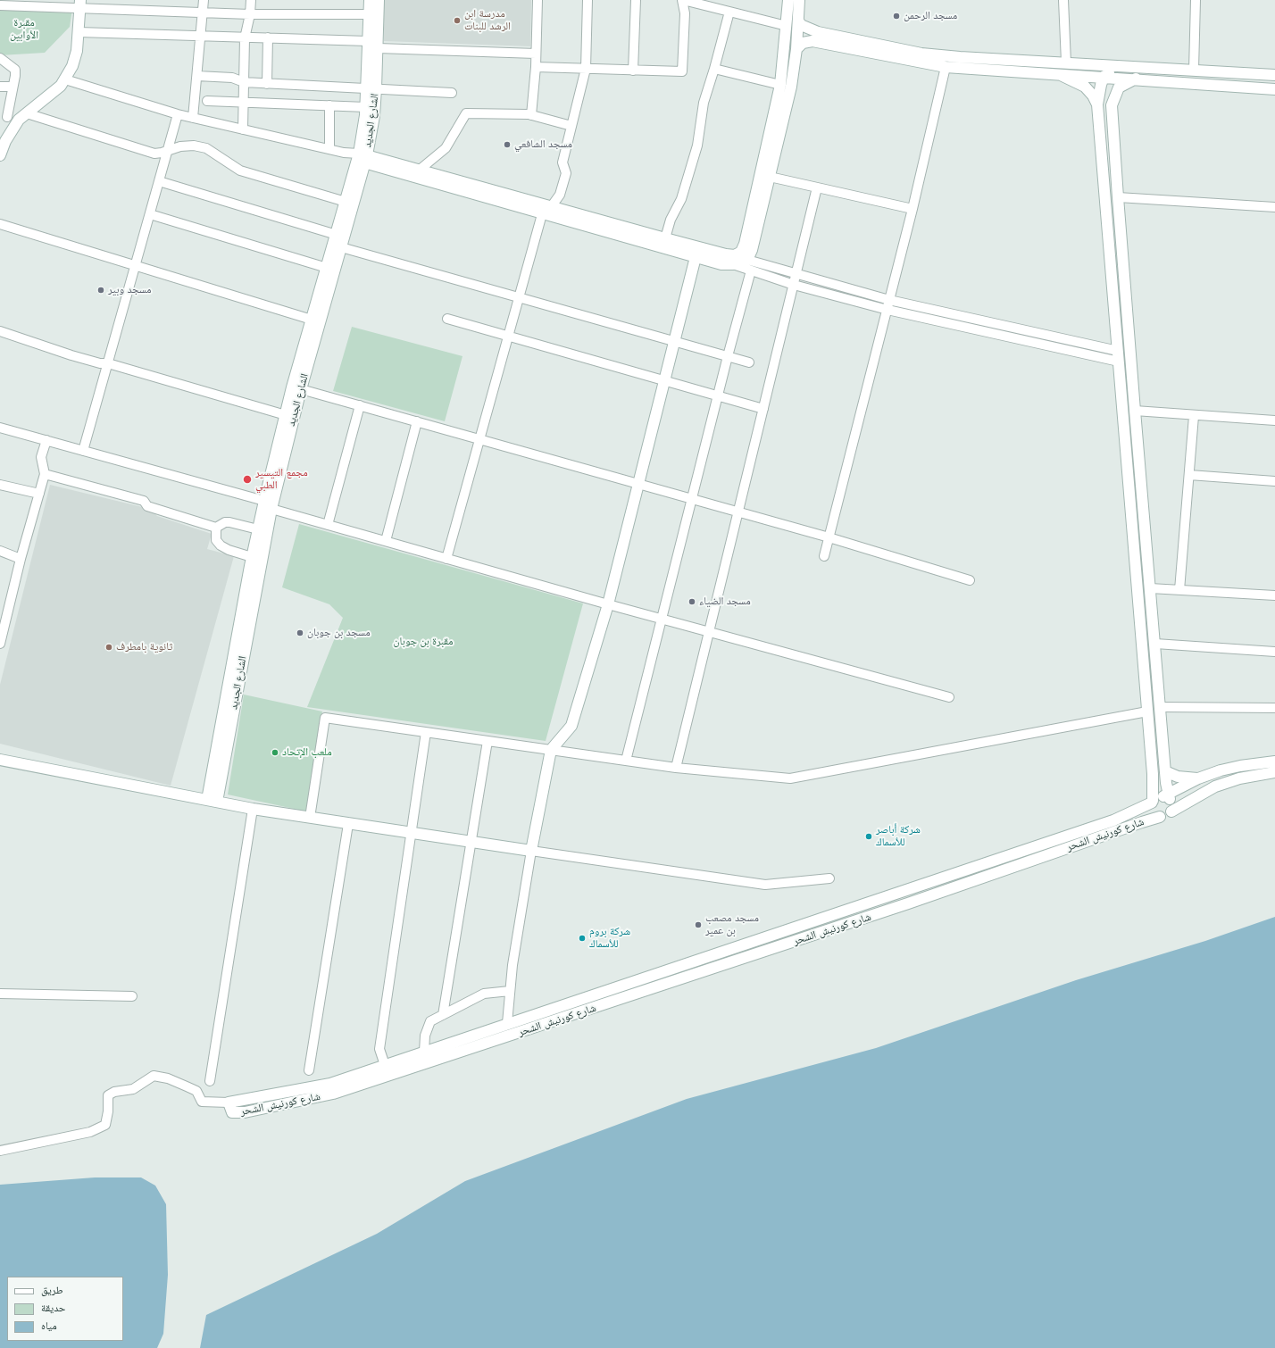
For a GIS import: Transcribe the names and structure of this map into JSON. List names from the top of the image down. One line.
{"streets":{"street":["الشارع الجديد","شارع كورنيش الشحر"]},"parks":["مقبرة الأوابين","مقبرة بن جوبان"],"places":["مسجد الرحمن","مدرسة ابن الرشد للبنات","مسجد الشافعي","مسجد وبير","مجمع التيسير الطبي","مسجد الضياء","مسجد بن جوبان","ثانوية بامطرف","ملعب الإتحاد","شركة أباصر للأسماك","مسجد مصعب بن عمير","شركة بروم للأسماك"],"legend":["طريق","حديقة","مياه"]}
